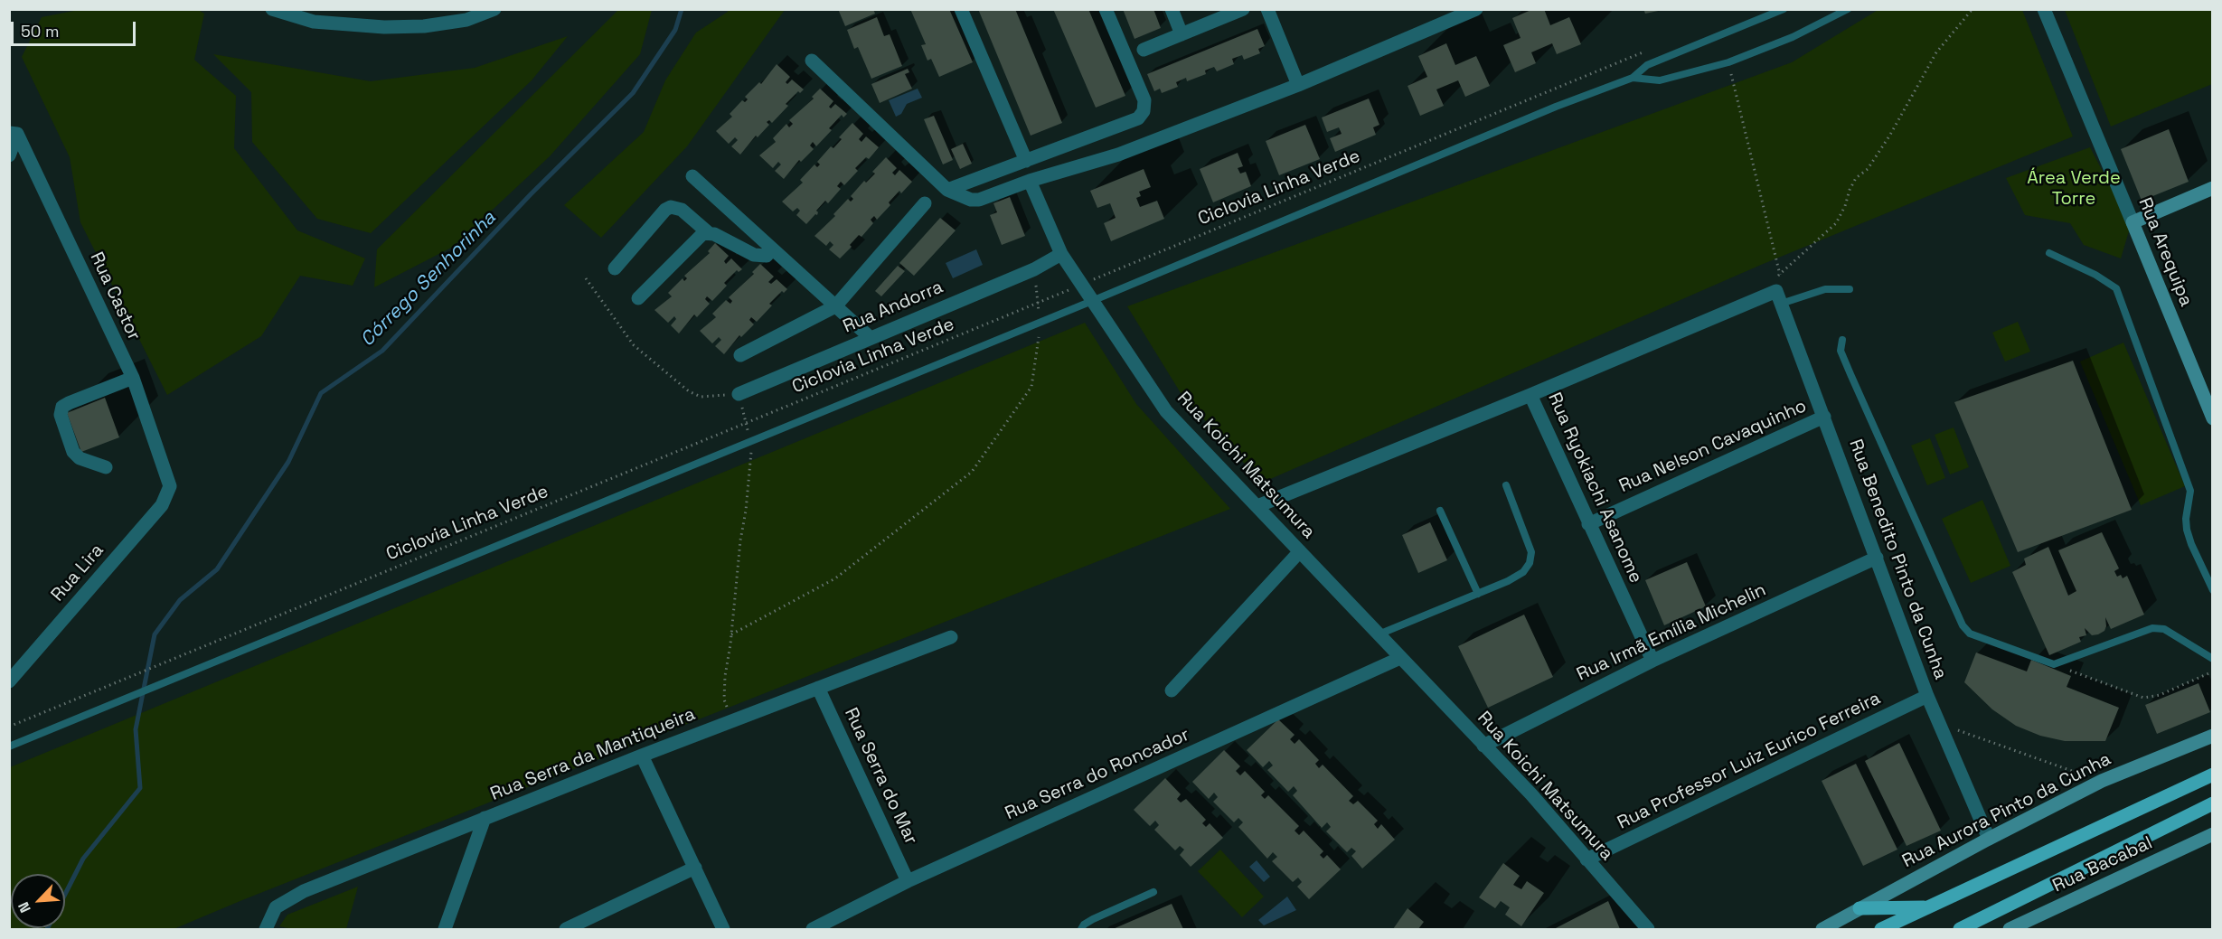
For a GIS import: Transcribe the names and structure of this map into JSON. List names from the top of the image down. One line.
{"streets":{"street":["Rua Arequipa","Rua Castor","Rua Andorra","Rua Nelson Cavaquinho","Rua Koichi Matsumura","Rua Ryokiachi Asanome","Rua Benedito Pinto da Cunha","Rua Lira","Rua Irmã Emília Michelin","Rua Serra da Mantiqueira","Rua Professor Luiz Eurico Ferreira","Rua Serra do Roncador","Rua Serra do Mar","Rua Aurora Pinto da Cunha","Rua Bacabal"],"path":["Ciclovia Linha Verde"]},"crossings":[["Ciclovia Linha Verde","Rua Koichi Matsumura"],["Rua Castor","Rua Lira"],["Rua Andorra","Rua Koichi Matsumura"],["Rua Nelson Cavaquinho","Rua Ryokiachi Asanome"],["Rua Nelson Cavaquinho","Rua Benedito Pinto da Cunha"],["Rua Koichi Matsumura","Rua Irmã Emília Michelin"],["Rua Koichi Matsumura","Rua Professor Luiz Eurico Ferreira"],["Rua Koichi Matsumura","Rua Serra do Roncador"],["Rua Ryokiachi Asanome","Rua Benedito Pinto da Cunha"],["Rua Ryokiachi Asanome","Rua Irmã Emília Michelin"],["Rua Benedito Pinto da Cunha","Rua Irmã Emília Michelin"],["Rua Benedito Pinto da Cunha","Rua Professor Luiz Eurico Ferreira"],["Rua Benedito Pinto da Cunha","Rua Aurora Pinto da Cunha"],["Rua Serra da Mantiqueira","Rua Serra do Mar"],["Rua Serra do Roncador","Rua Serra do Mar"]],"water":["Córrego Senhorinha"],"parks":["Área Verde Torre"],"scale_bar":"50 m","north":"bottom left"}
